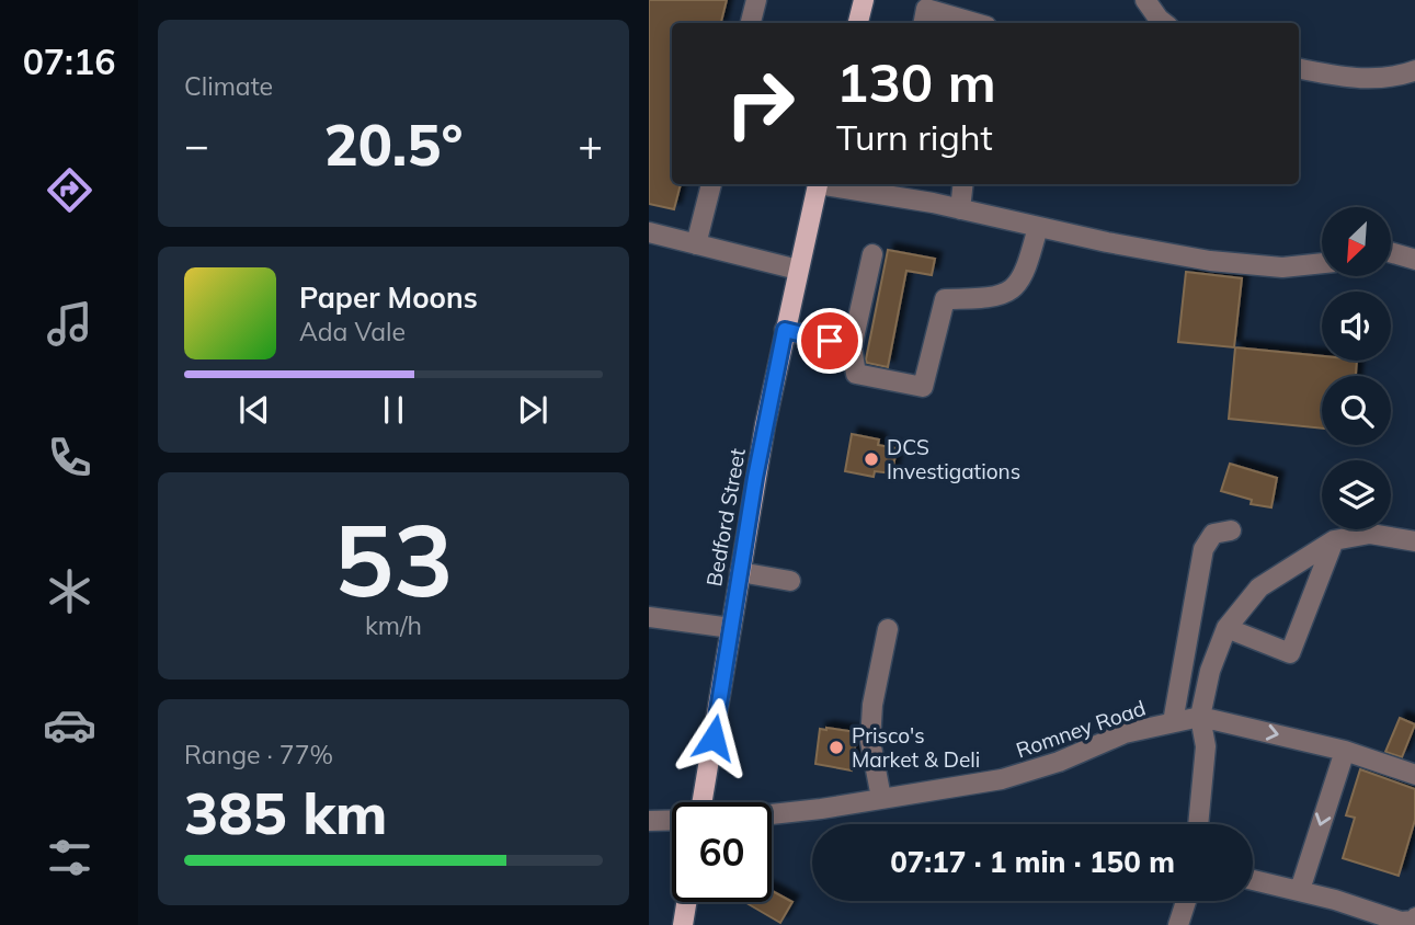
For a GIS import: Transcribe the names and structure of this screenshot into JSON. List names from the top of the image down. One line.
{"streets":{"main road":["Bedford Street"],"street":["Romney Road"]},"places":["DCS Investigations","Prisco's Market & Deli"],"north":"bottom left","page":{"tabs":"07:16","tile":["Climate",["53","km/h"],["Range · 77%","385 km"]],"turn":["130 m","Turn right"],"heat":["−","20.5°","+"],"song":["Paper Moons","Ada Vale"],"limit":"60","trip":"07:17 · 1 min · 150 m"}}
